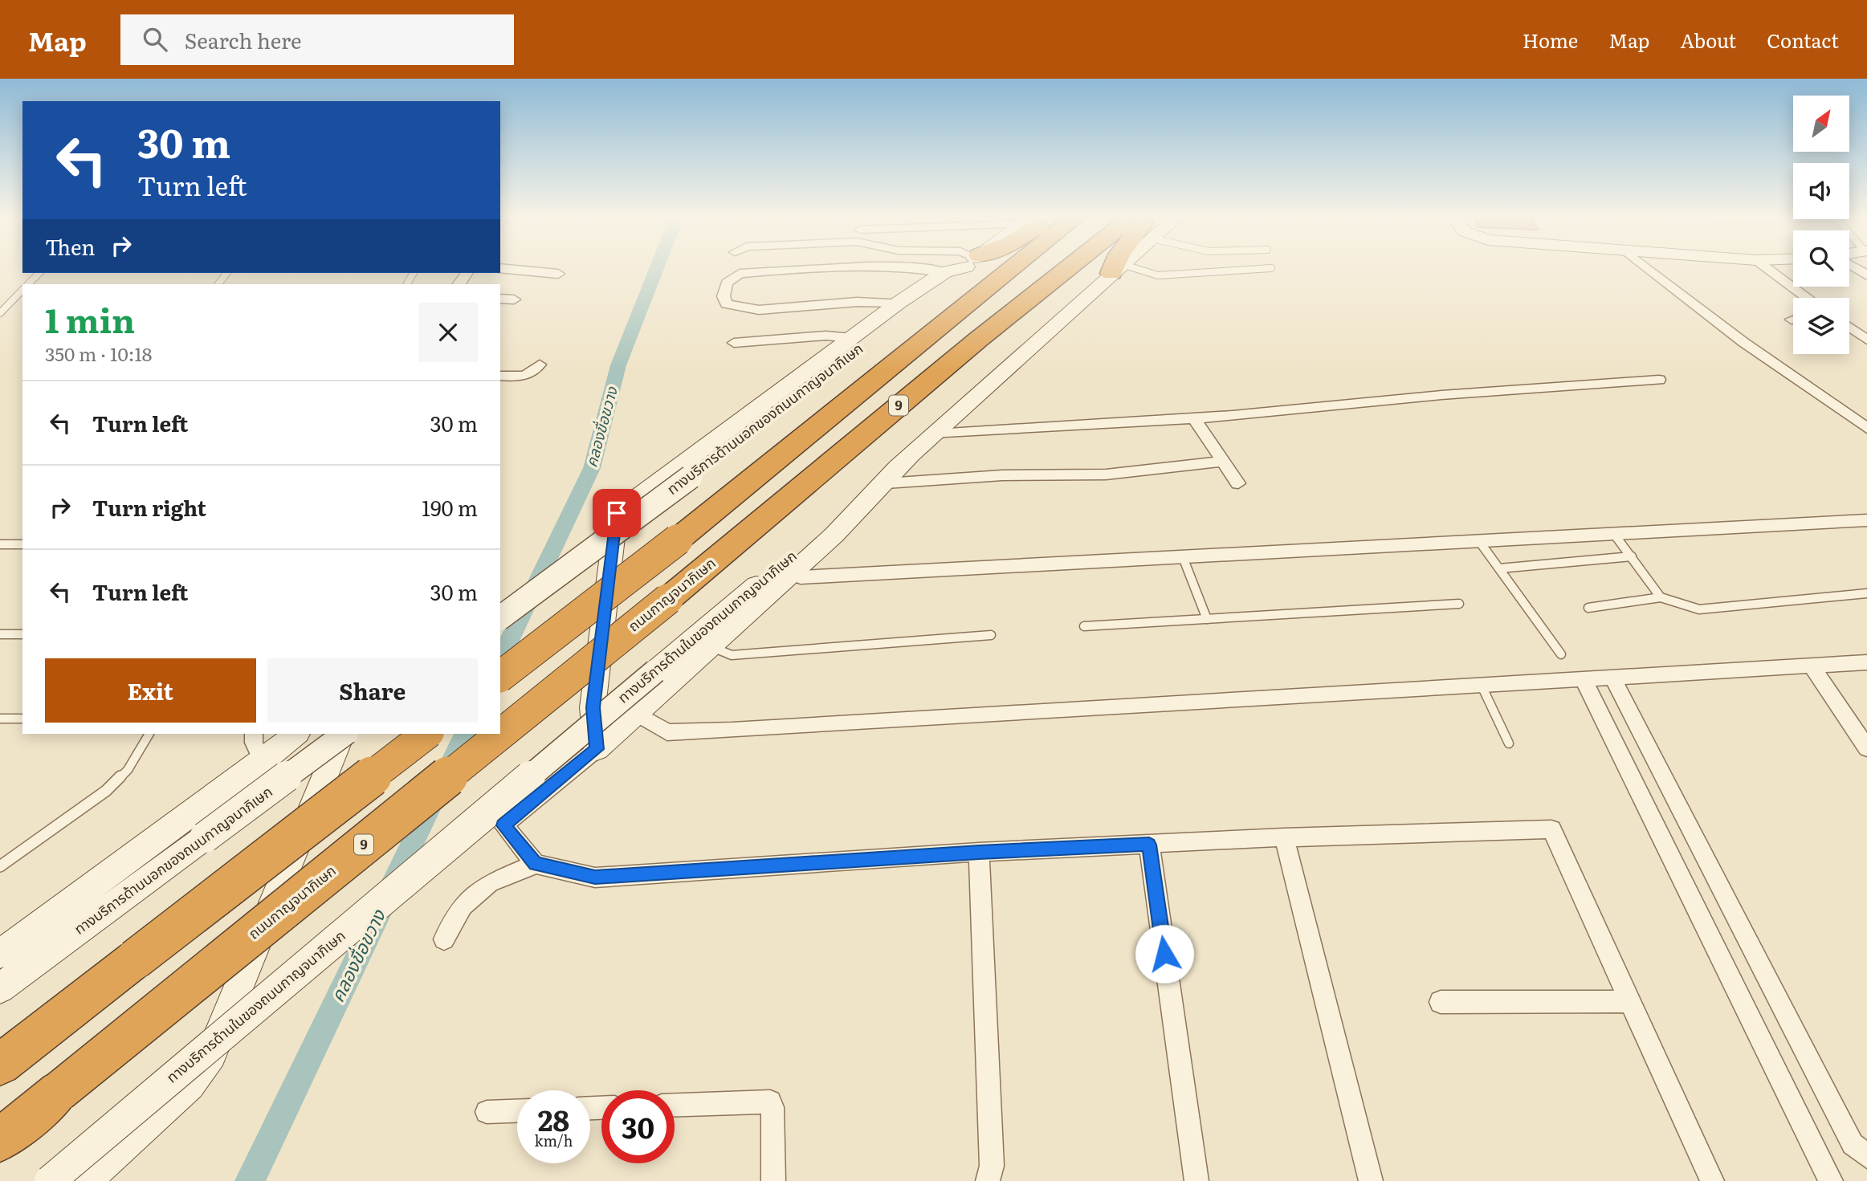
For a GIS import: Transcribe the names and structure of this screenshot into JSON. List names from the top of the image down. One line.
{"streets":{"highway":["9","ถนนกาญจนาภิเษก"],"main road":["ทางบริการด้านนอกของถนนกาญจนาภิเษก","ทางบริการด้านในของถนนกาญจนาภิเษก"]},"water":["คลองขื่อขวาง"],"north":"top right","page":{"header":"Map","search":"Search here","nav":["Home","Map","About","Contact"],"turn":["30 m","Turn left"],"then":"Then","heading":["1 min","350 m · 10:18"],"list":[{"name":"Turn left","value":"30 m"},{"name":"Turn right","value":"190 m"},{"name":"Turn left","value":"30 m"}],"buttons":["Exit","Share"],"speed":"28 km/h","limit":"30"}}
